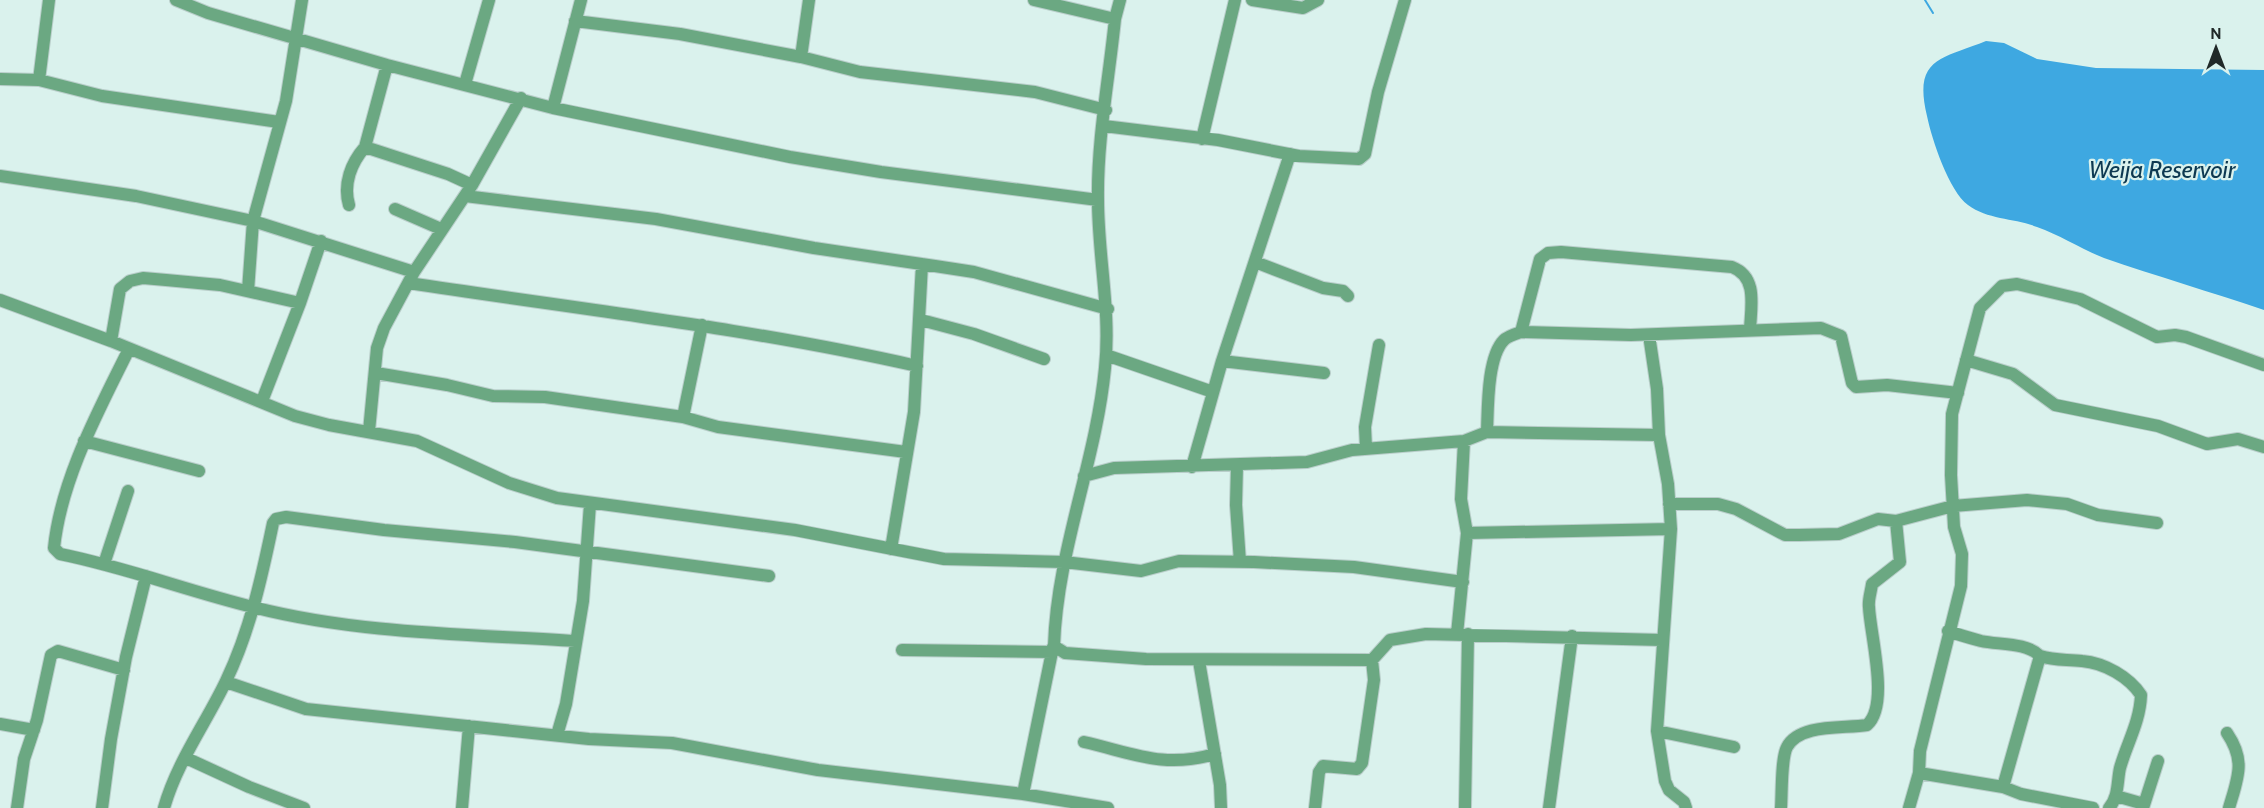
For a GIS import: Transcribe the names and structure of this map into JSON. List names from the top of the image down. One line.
{"water":["Weija Reservoir"],"north":"top"}
